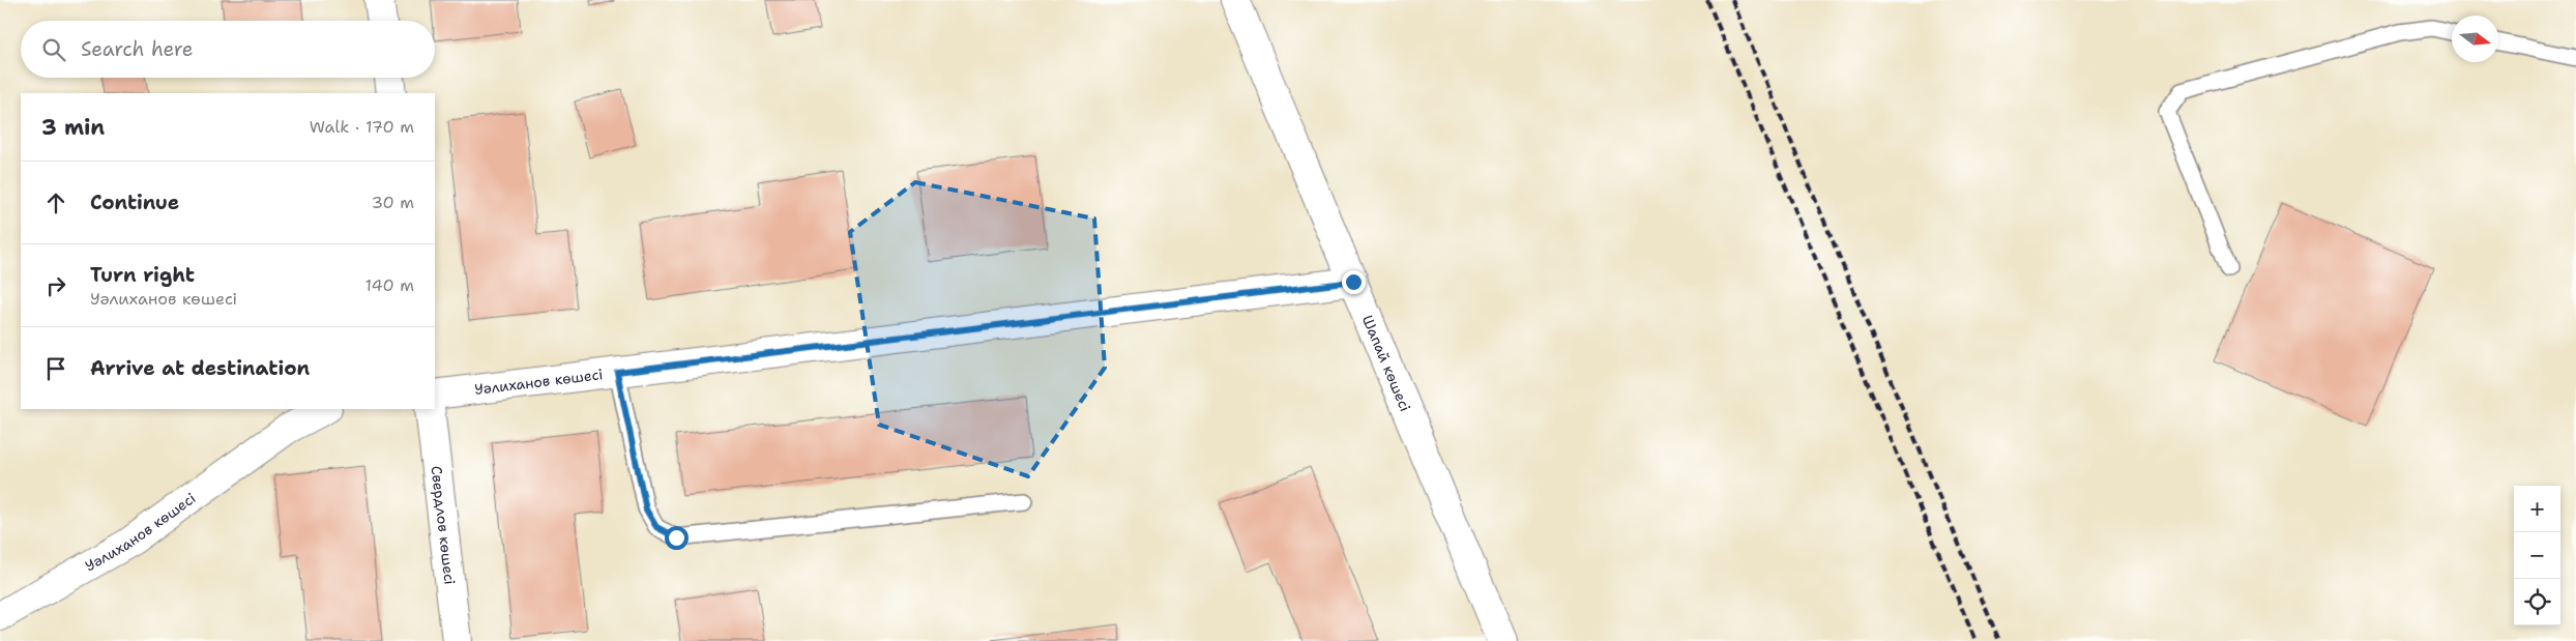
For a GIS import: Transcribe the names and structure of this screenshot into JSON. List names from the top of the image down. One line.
{"streets":{"street":["Шапай көшесі","Уәлиханов көшесі","Свердлов көшесі"]},"crossings":[["Шапай көшесі","Уәлиханов көшесі"]],"north":"right","page":{"search":"Search here","heading":["3 min","Walk · 170 m"],"list":[["Continue","30 m"],["Turn right","Уәлиханов көшесі","140 m"],"Arrive at destination"],"map_buttons":["+","−"]}}
